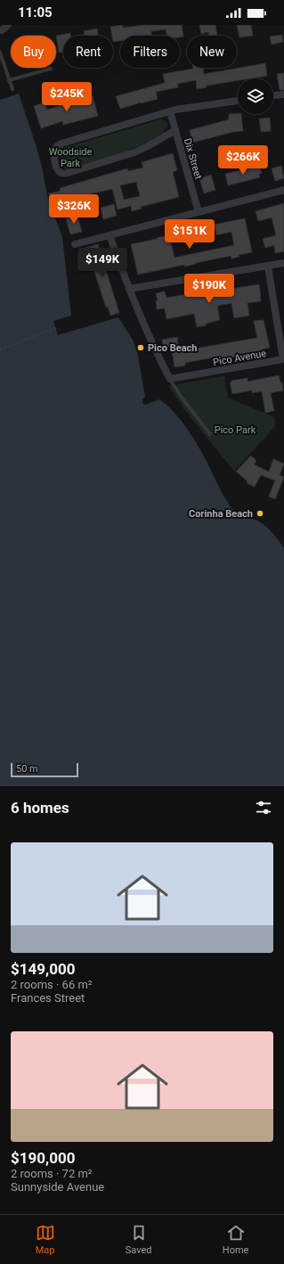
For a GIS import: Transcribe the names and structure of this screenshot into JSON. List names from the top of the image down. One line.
{"streets":{"street":["Dix Street","Pico Avenue"]},"parks":["Woodside Park","Pico Park"],"places":["Pico Beach","Corinha Beach"],"scale_bar":"50 m","page":{"status":"11:05","chip":["Buy","Rent","Filters","New"],"price":["$245K","$266K","$326K","$151K","$149K","$190K"],"scale":"50 m","heading":"6 homes","list":[{"name":"$149,000","note":"2 rooms · 66 m² · Frances Street"},{"name":"$190,000","note":"2 rooms · 72 m² · Sunnyside Avenue"}],"tabs":["Map","Saved","Home"]}}
